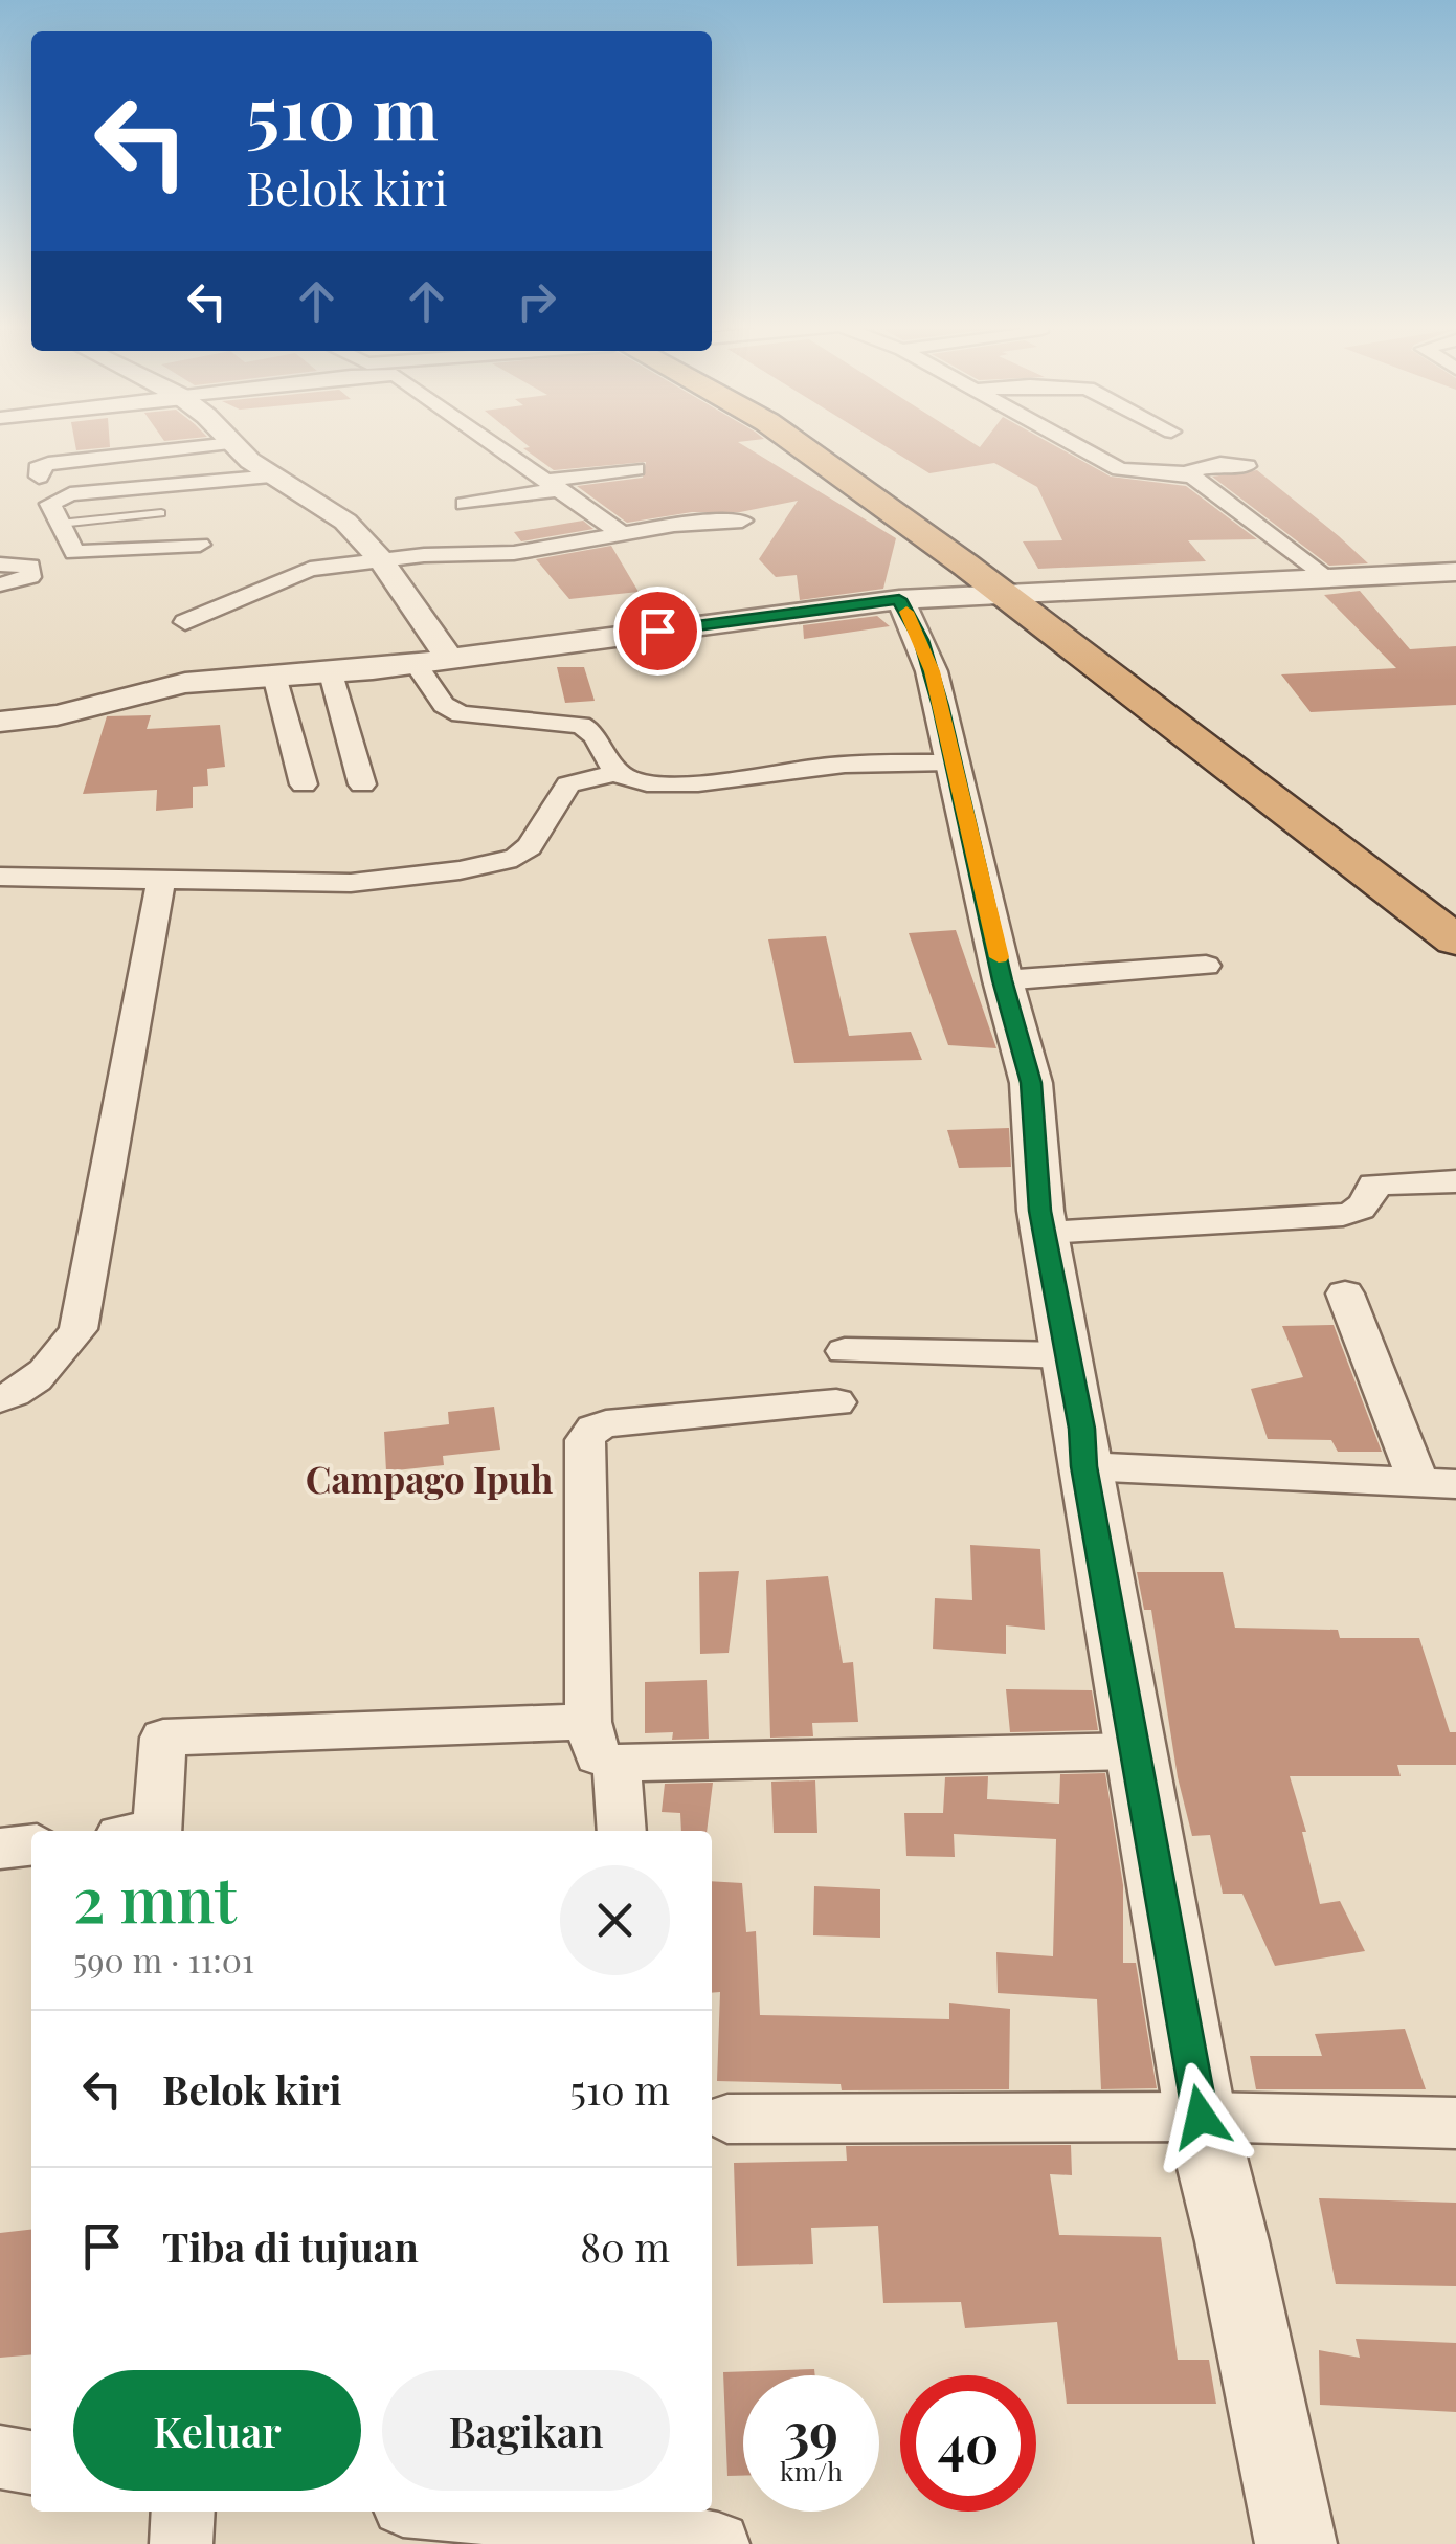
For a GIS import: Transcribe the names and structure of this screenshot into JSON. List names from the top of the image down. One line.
{"districts":["Campago Ipuh"],"page":{"turn":["510 m","Belok kiri"],"heading":["2 mnt","590 m · 11:01"],"list":[{"name":"Belok kiri","value":"510 m"},{"name":"Tiba di tujuan","value":"80 m"}],"buttons":["Keluar","Bagikan"],"speed":"39 km/h","limit":"40"}}
